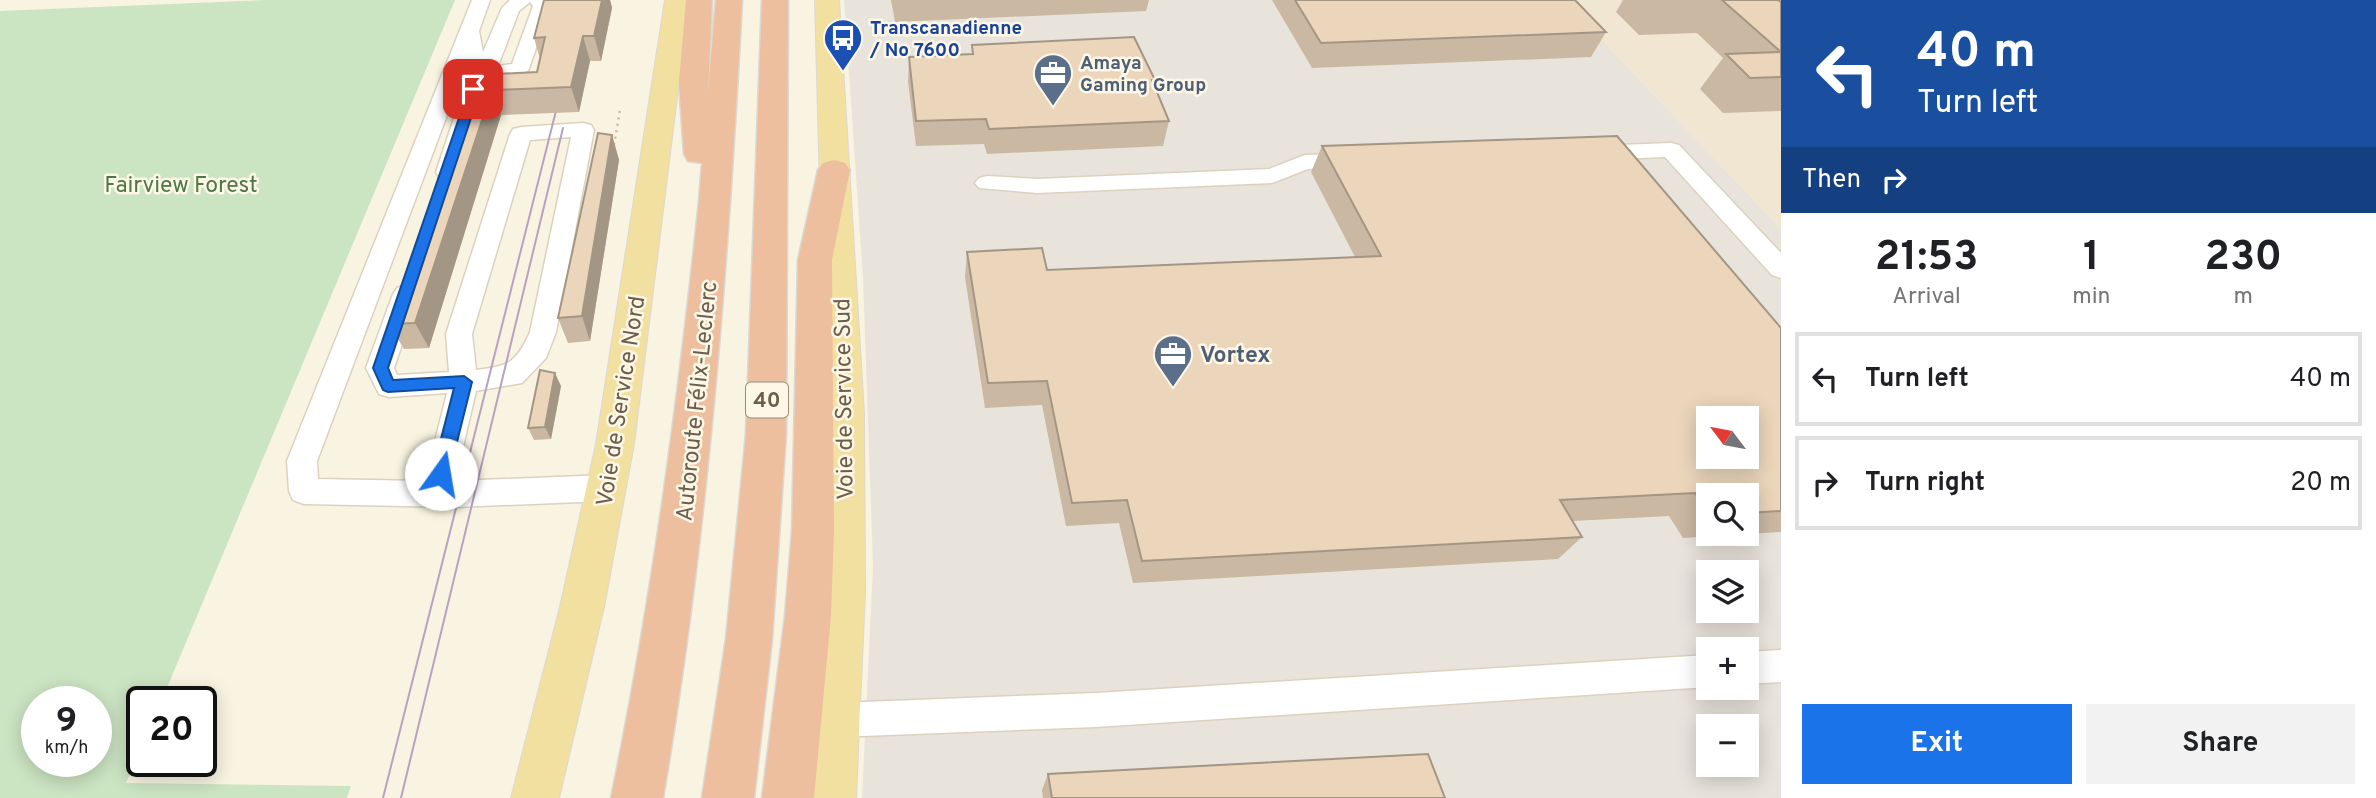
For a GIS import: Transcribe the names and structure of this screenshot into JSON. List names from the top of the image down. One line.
{"streets":{"highway":["40","Autoroute Félix-Leclerc"],"main road":["Voie de Service Sud","Voie de Service Nord"]},"parks":["Fairview Forest"],"places":{"bus stop":["Transcanadienne / No 7600"],"office":["Amaya Gaming Group","Vortex"]},"north":"top left","page":{"turn":["40 m","Turn left"],"then":"Then","eta":["21:53","Arrival","1","min","230","m"],"list":[{"name":"Turn left","value":"40 m"},{"name":"Turn right","value":"20 m"}],"map_buttons":["+","−"],"speed":"9 km/h","limit":"20","buttons":["Exit","Share"]}}
